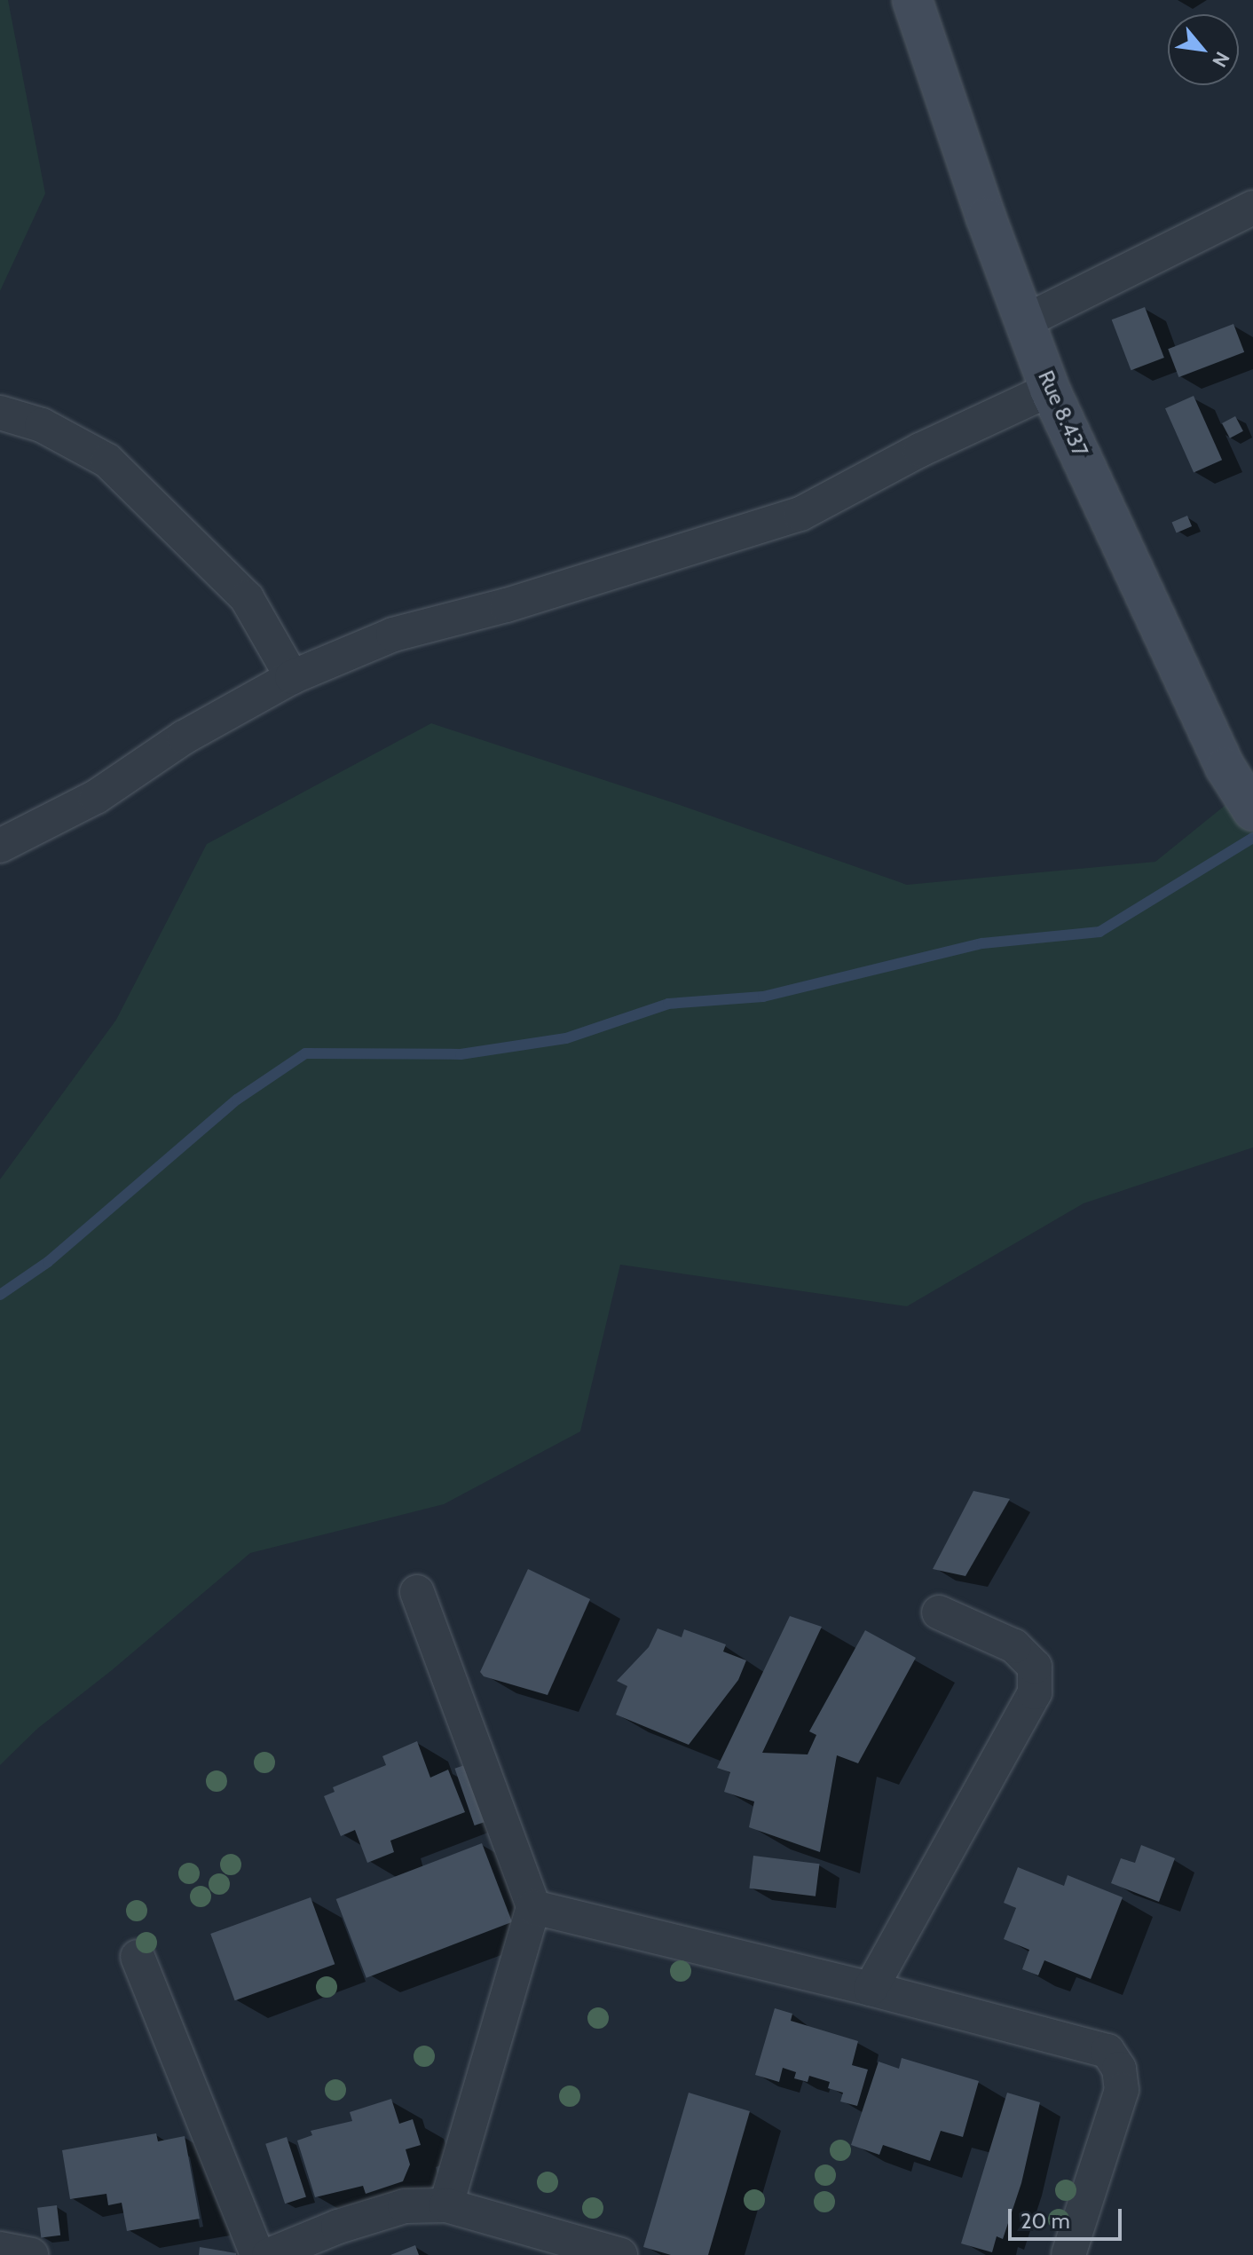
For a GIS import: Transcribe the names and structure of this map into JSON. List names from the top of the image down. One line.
{"streets":{"main road":["Rue 8.437"]},"scale_bar":"20 m","north":"bottom right"}
